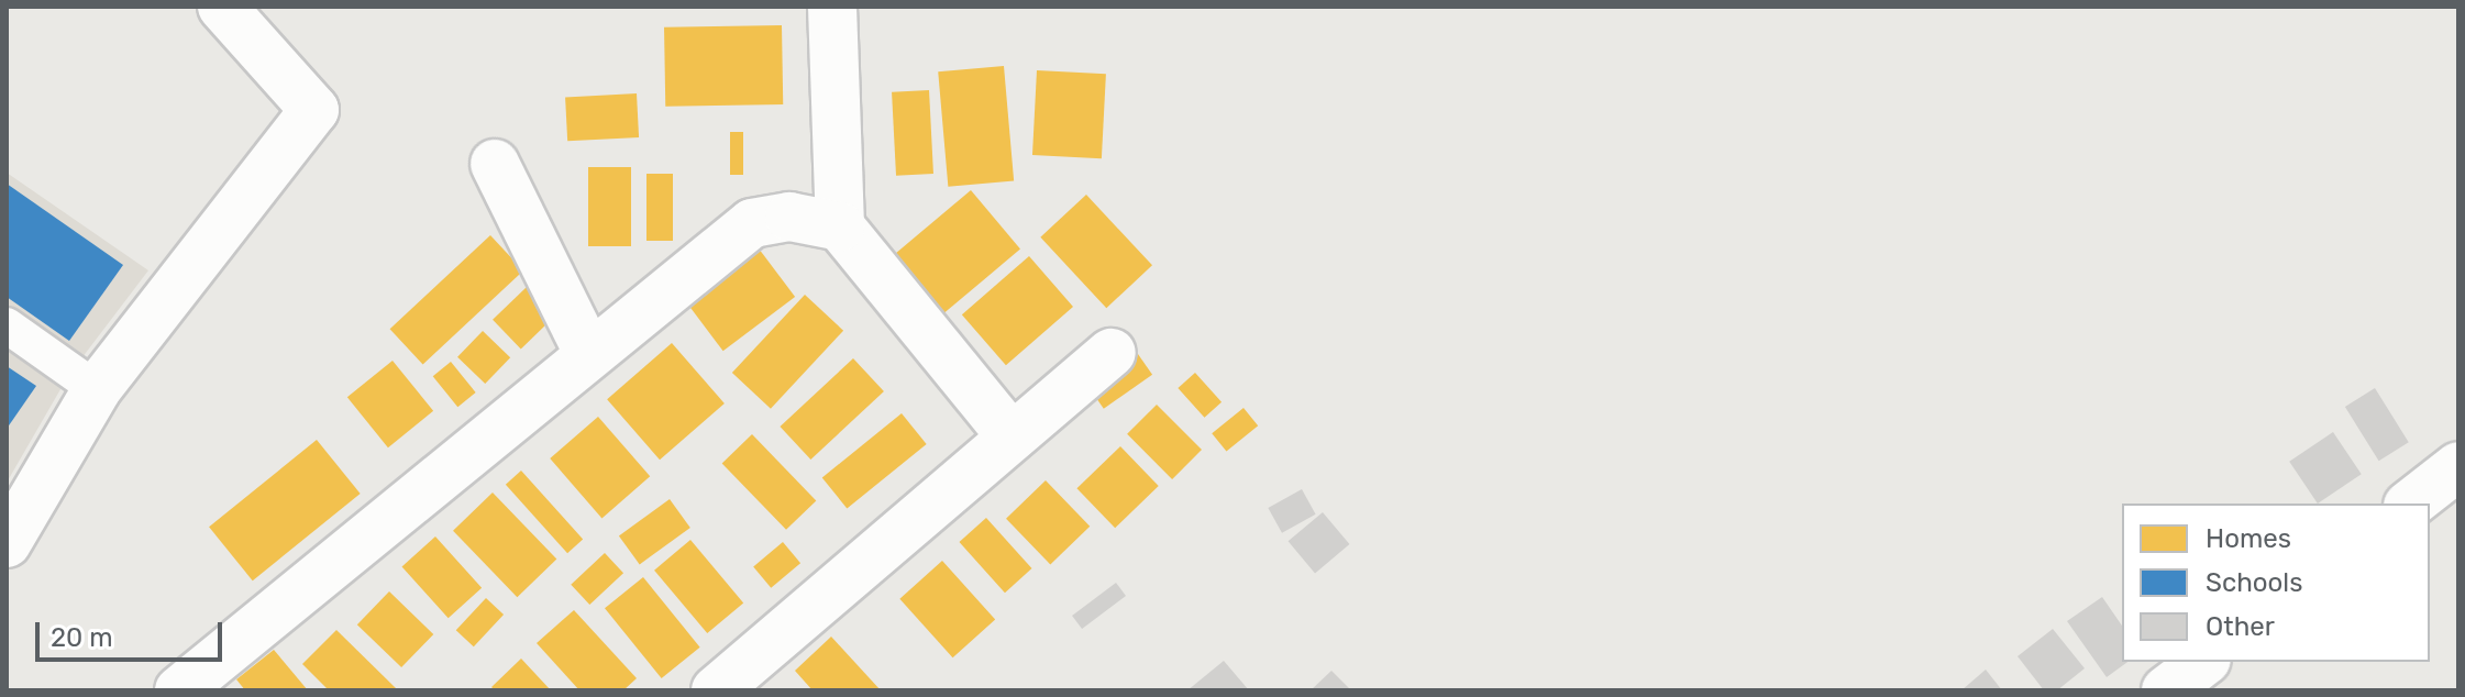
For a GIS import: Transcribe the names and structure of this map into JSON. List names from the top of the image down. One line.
{"legend":["Homes","Schools","Other"],"scale_bar":"20 m"}
